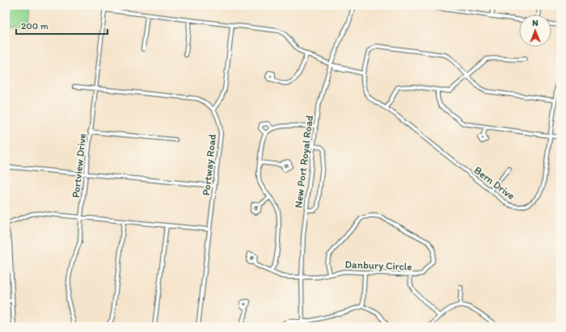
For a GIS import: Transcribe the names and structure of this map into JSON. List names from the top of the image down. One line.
{"streets":{"street":["New Port Royal Road","Portway Road","Portview Drive","Bern Drive","Danbury Circle"]},"crossings":[["New Port Royal Road","Danbury Circle"]],"scale_bar":"200 m","north":"top"}
